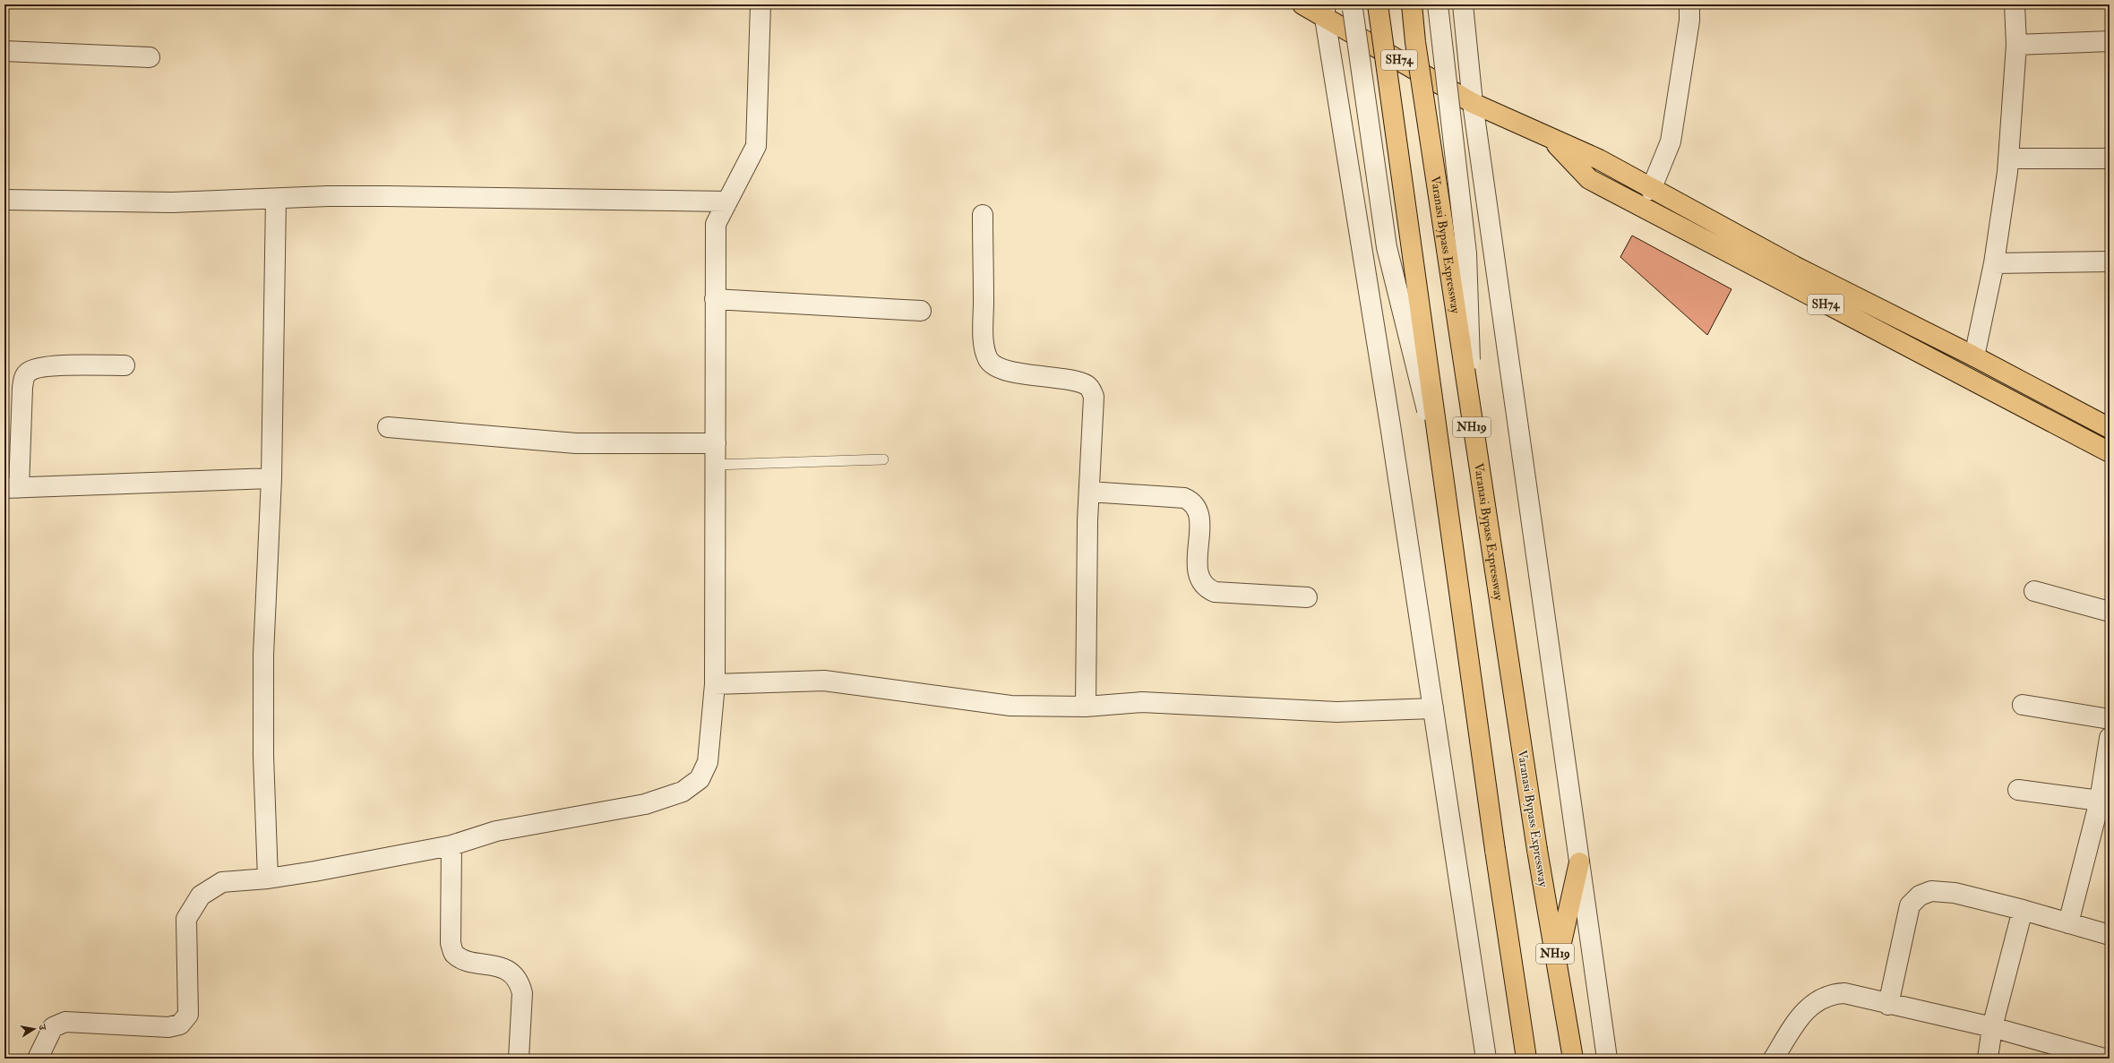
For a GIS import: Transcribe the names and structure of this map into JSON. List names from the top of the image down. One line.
{"streets":{"main road":["SH74","Varanasi Bypass Expressway","NH19"]},"north":"right"}
